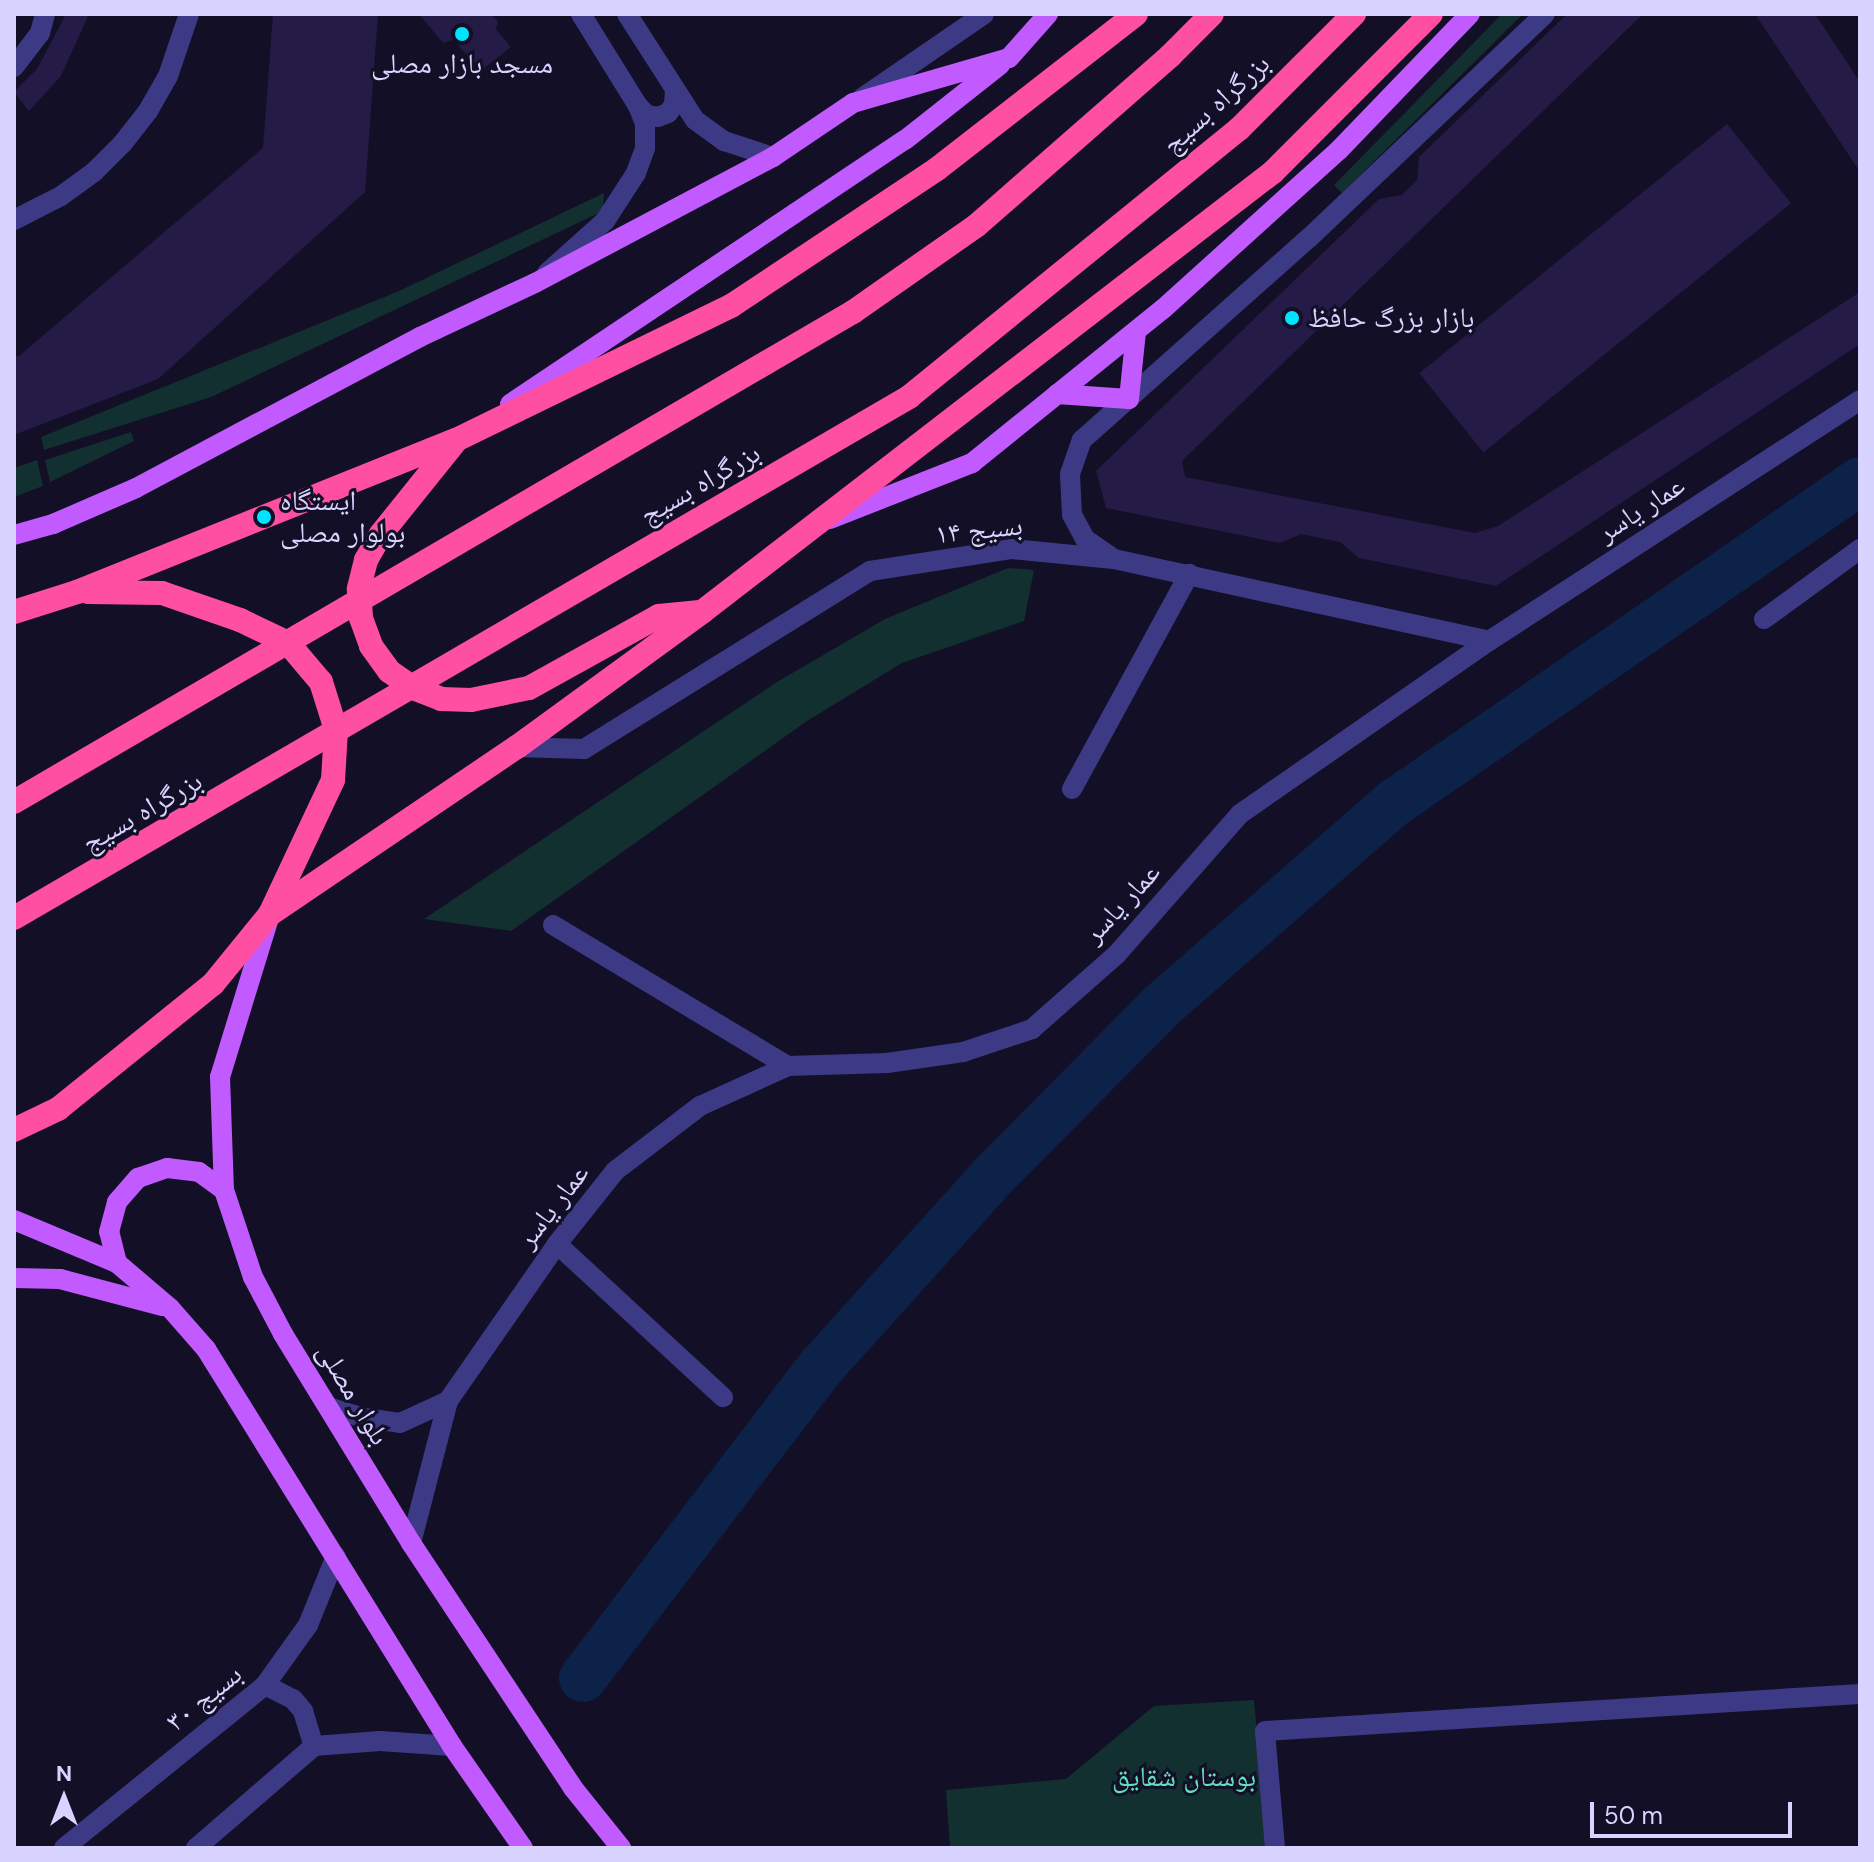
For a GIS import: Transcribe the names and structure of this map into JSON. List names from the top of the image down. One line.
{"streets":{"highway":["بزرگراه بسیج"],"main road":["بلوار مصلی"],"street":["عمار یاسر","بسیج ۱۴","بسیج ۳۰"]},"crossings":[["عمار یاسر","بسیج ۱۴"]],"parks":["بوستان شقایق"],"places":["مسجد بازار مصلی","بازار بزرگ حافظ","ایستگاه بولوار مصلی"],"scale_bar":"50 m","north":"top"}
